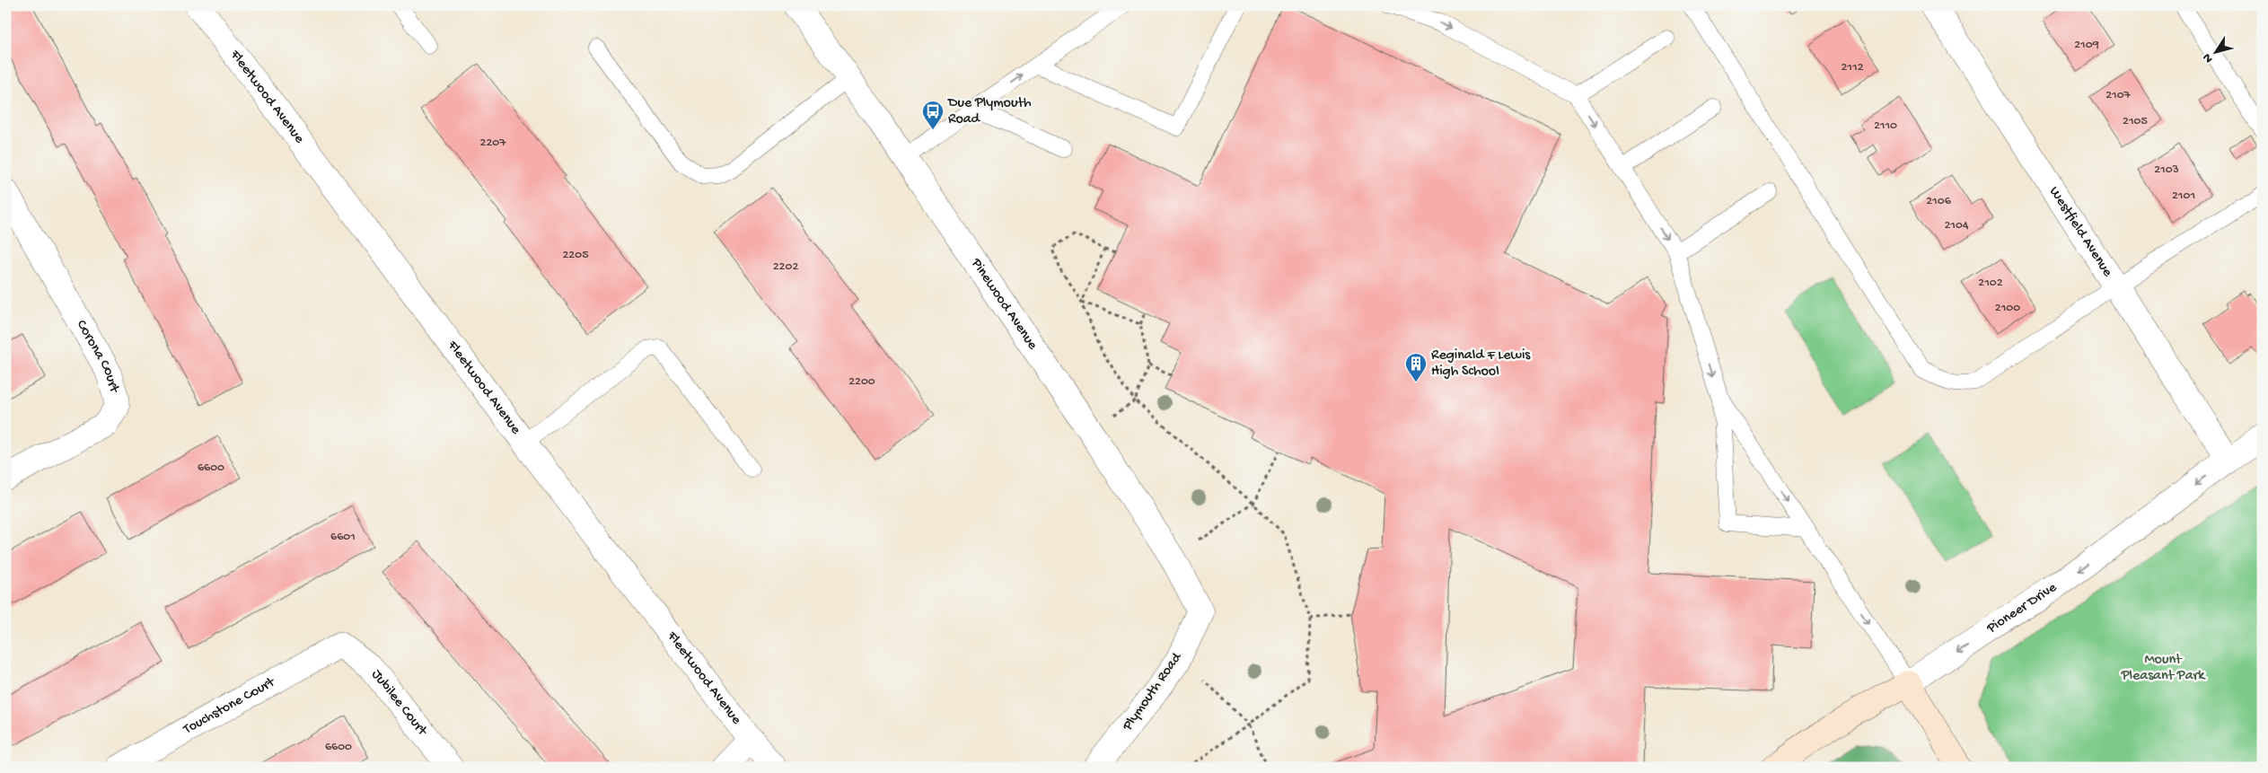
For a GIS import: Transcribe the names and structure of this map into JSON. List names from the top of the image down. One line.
{"streets":{"street":["Fleetwood Avenue","Westfield Avenue","Pinewood Avenue","Corona Court","Pioneer Drive","Plymouth Road","Jubilee Court","Touchstone Court"]},"crossings":[["Westfield Avenue","Pioneer Drive"],["Pinewood Avenue","Plymouth Road"],["Jubilee Court","Touchstone Court"]],"one_way":["Pioneer Drive"],"parks":["Mount Pleasant Park"],"places":{"bus stop":["Due Plymouth Road"],"building":["Reginald F Lewis High School"]},"house_numbers":["2109","2112","2107","2105","2110","2207","2103","2101","2106","2104","2205","2202","2102","2100","2200","6600","6601","6600"],"north":"bottom left"}
